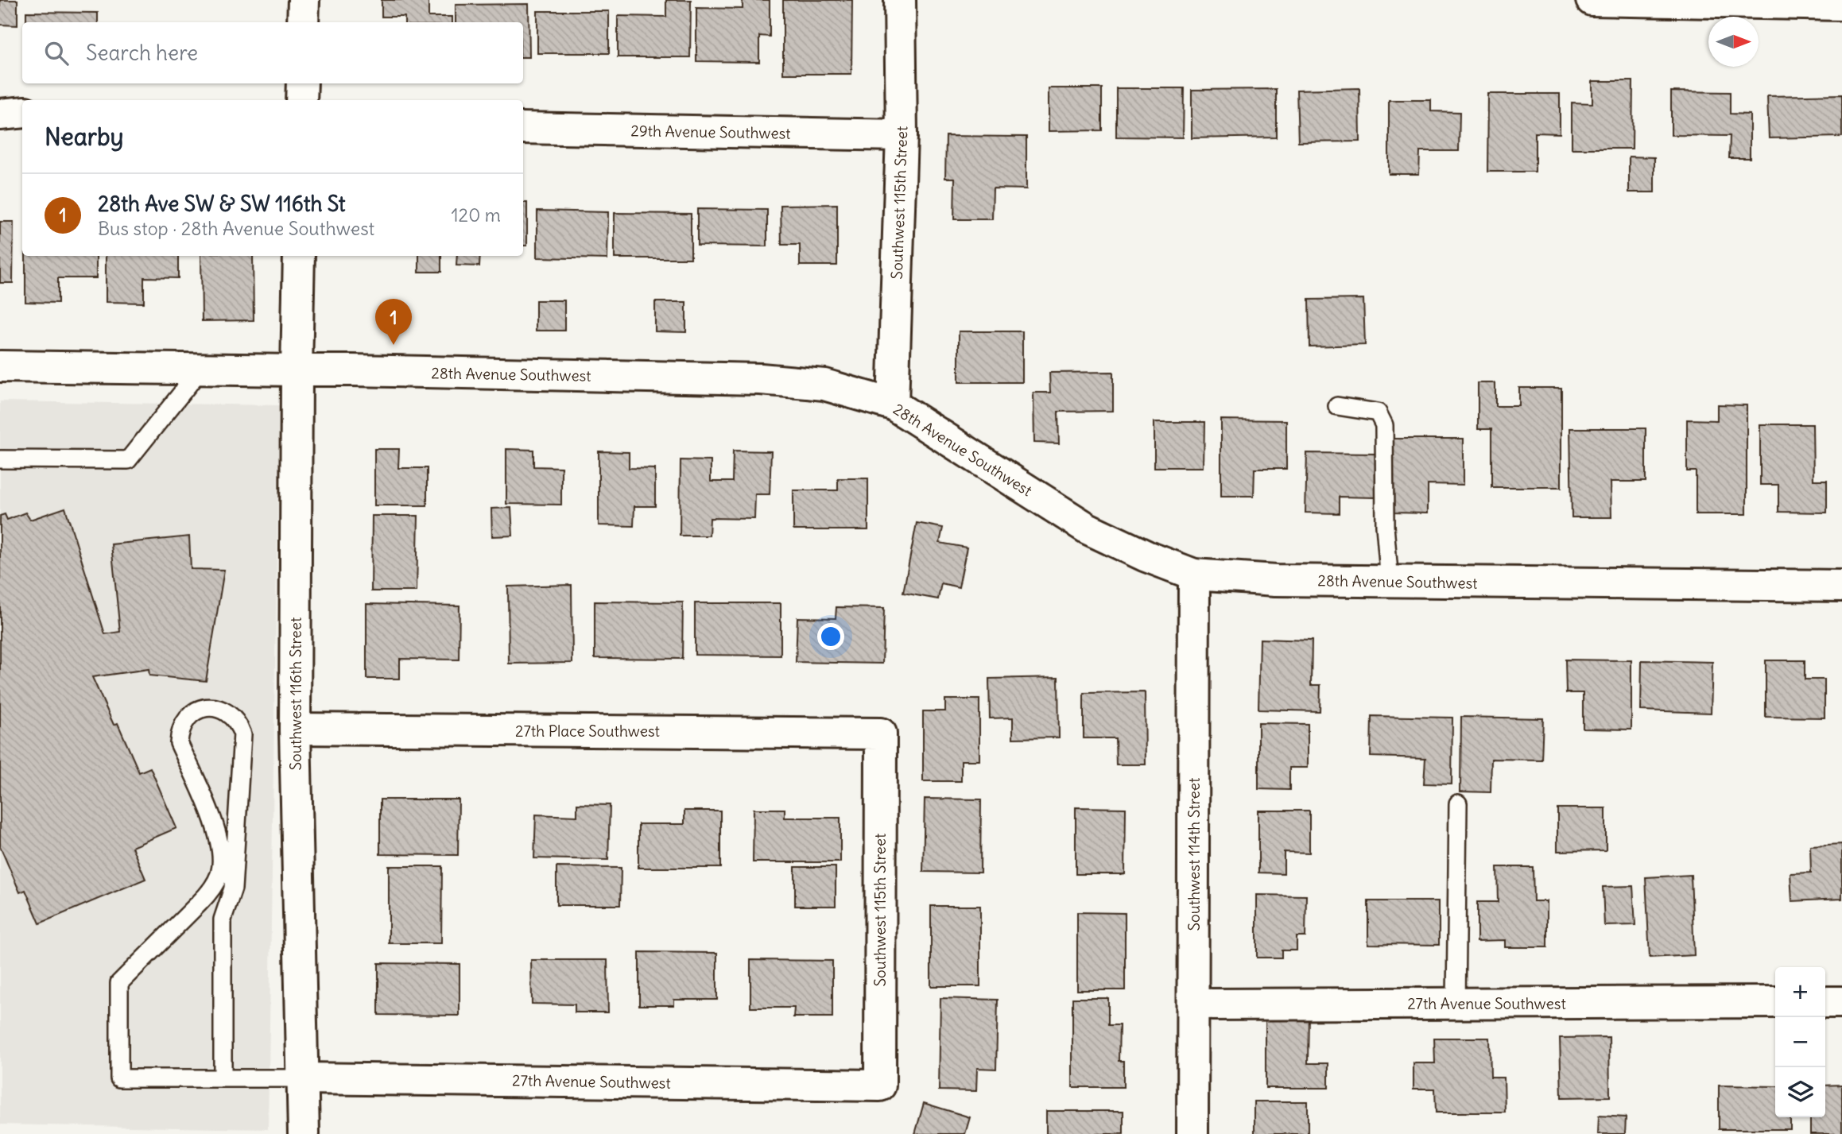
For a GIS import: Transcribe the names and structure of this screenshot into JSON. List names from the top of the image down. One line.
{"streets":{"street":["29th Avenue Southwest","Southwest 115th Street","28th Avenue Southwest","Southwest 116th Street","27th Place Southwest","Southwest 114th Street","27th Avenue Southwest"]},"crossings":[["29th Avenue Southwest","Southwest 115th Street"],["Southwest 115th Street","28th Avenue Southwest"],["Southwest 115th Street","27th Place Southwest"],["Southwest 115th Street","27th Avenue Southwest"],["28th Avenue Southwest","Southwest 116th Street"],["28th Avenue Southwest","Southwest 114th Street"],["Southwest 116th Street","27th Place Southwest"],["Southwest 116th Street","27th Avenue Southwest"],["Southwest 114th Street","27th Avenue Southwest"]],"north":"right","page":{"search":"Search here","heading":"Nearby","list":[{"mark":"1","name":"28th Ave SW & SW 116th St","note":"Bus stop · 28th Avenue Southwest","value":"120 m"}],"pins":"1","map_buttons":["+","−"]}}
